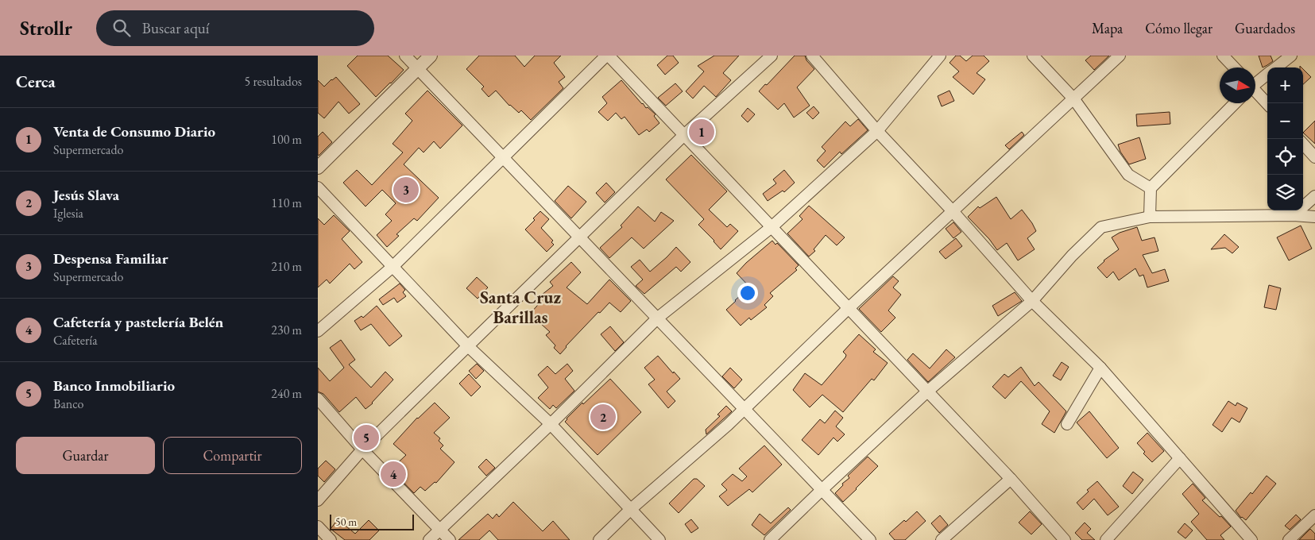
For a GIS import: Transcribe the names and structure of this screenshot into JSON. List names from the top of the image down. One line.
{"districts":["Santa Cruz Barillas"],"scale_bar":"50 m","north":"right","page":{"header":"Strollr","search":"Buscar aquí","nav":["Mapa","Cómo llegar","Guardados"],"heading":["Cerca","5 resultados"],"map_buttons":["+","−"],"list":[{"mark":"1","name":"Venta de Consumo Diario","note":"Supermercado","value":"100 m"},{"mark":"2","name":"Jesús Slava","note":"Iglesia","value":"110 m"},{"mark":"3","name":"Despensa Familiar","note":"Supermercado","value":"210 m"},{"mark":"4","name":"Cafetería y pastelería Belén","note":"Cafetería","value":"230 m"},{"mark":"5","name":"Banco Inmobiliario","note":"Banco","value":"240 m"}],"pins":["1","3","2","5","4"],"buttons":["Guardar","Compartir"],"scale":"50 m"}}
